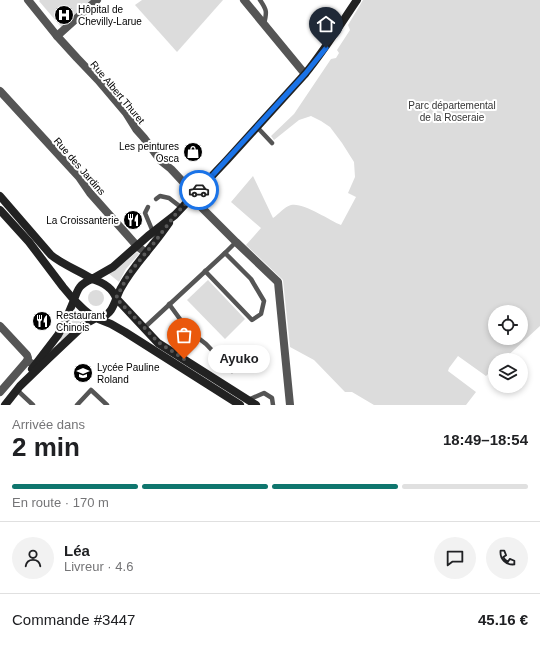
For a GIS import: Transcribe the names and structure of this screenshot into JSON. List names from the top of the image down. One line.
{"streets":{"street":["Rue Albert Thuret","Rue des Jardins"]},"parks":["Parc départemental de la Roseraie"],"places":{"hospital":["Hôpital de Chevilly-Larue"],"shop":["Les peintures Osca"],"restaurant":["La Croissanterie","Restaurant Chinois"],"other":["Ayuko"],"school or university":["Lycée Pauline Roland"]},"page":{"bubble":"Ayuko","heading":["2 min","Arrivée dans","18:49–18:54"],"panel":["Léa","Livreur · 4.6","Commande #3447","45.16 €"],"bar":"En route · 170 m"}}
